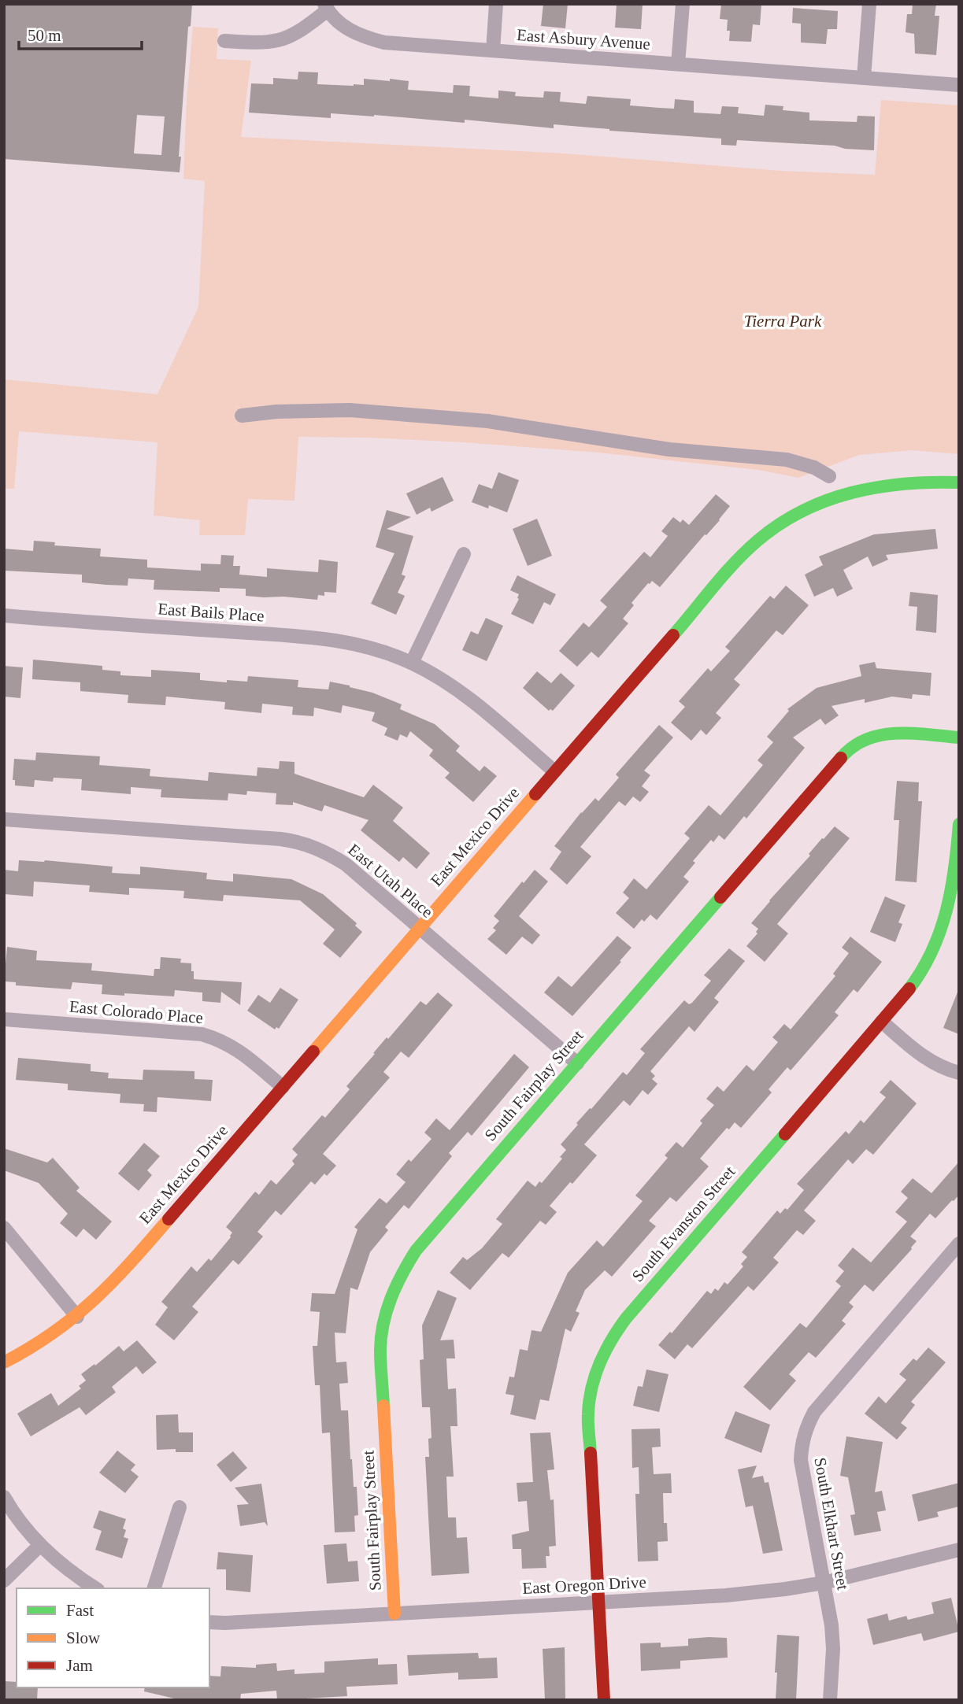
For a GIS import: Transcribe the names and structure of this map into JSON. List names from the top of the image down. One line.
{"streets":{"street":["East Asbury Avenue","East Bails Place","East Mexico Drive","East Utah Place","East Colorado Place","South Fairplay Street","South Evanston Street","South Elkhart Street","East Oregon Drive"]},"crossings":[["East Bails Place","East Mexico Drive"],["East Mexico Drive","East Utah Place"],["East Mexico Drive","East Colorado Place"],["East Utah Place","South Fairplay Street"],["South Fairplay Street","East Oregon Drive"],["South Evanston Street","East Oregon Drive"],["South Elkhart Street","East Oregon Drive"]],"parks":["Tierra Park"],"legend":["Fast","Slow","Jam"],"scale_bar":"50 m"}
